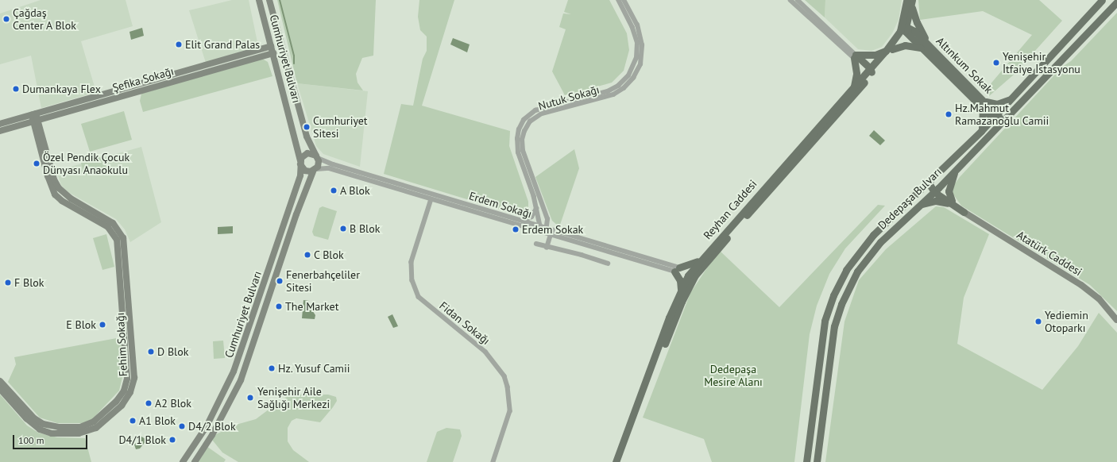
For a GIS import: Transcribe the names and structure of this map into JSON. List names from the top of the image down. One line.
{"streets":{"main road":["Altınkum Sokak","Dedepaşa Bulvarı","Reyhan Caddesi"],"street":["Cumhuriyet Bulvarı","Şefika Sokağı","Nutuk Sokağı","Erdem Sokağı","Atatürk Caddesi","Fidan Sokağı","Fehim Sokağı"]},"crossings":[["Cumhuriyet Bulvarı","Şefika Sokağı"],["Cumhuriyet Bulvarı","Erdem Sokağı"],["Altınkum Sokak","Dedepaşa Bulvarı"],["Şefika Sokağı","Fehim Sokağı"],["Nutuk Sokağı","Erdem Sokağı"],["Erdem Sokağı","Fidan Sokağı"]],"parks":["Dedepaşa Mesire Alanı"],"places":["Çağdaş Center A Blok","Elit Grand Palas","Yenişehir İtfaiye İstasyonu","Dumankaya Flex","Hz.Mahmut Ramazanoğlu Camii","Cumhuriyet Sitesi","Özel Pendik Çocuk Dünyası Anaokulu","A Blok","B Blok","Erdem Sokak","C Blok","Fenerbahçeliler Sitesi","F Blok","The Market","Yediemin Otoparkı","E Blok","D Blok","Hz. Yusuf Camii","Yenişehir Aile Sağlığı Merkezi","A2 Blok","A1 Blok","D4/2 Blok","D4/1 Blok"],"scale_bar":"100 m"}
